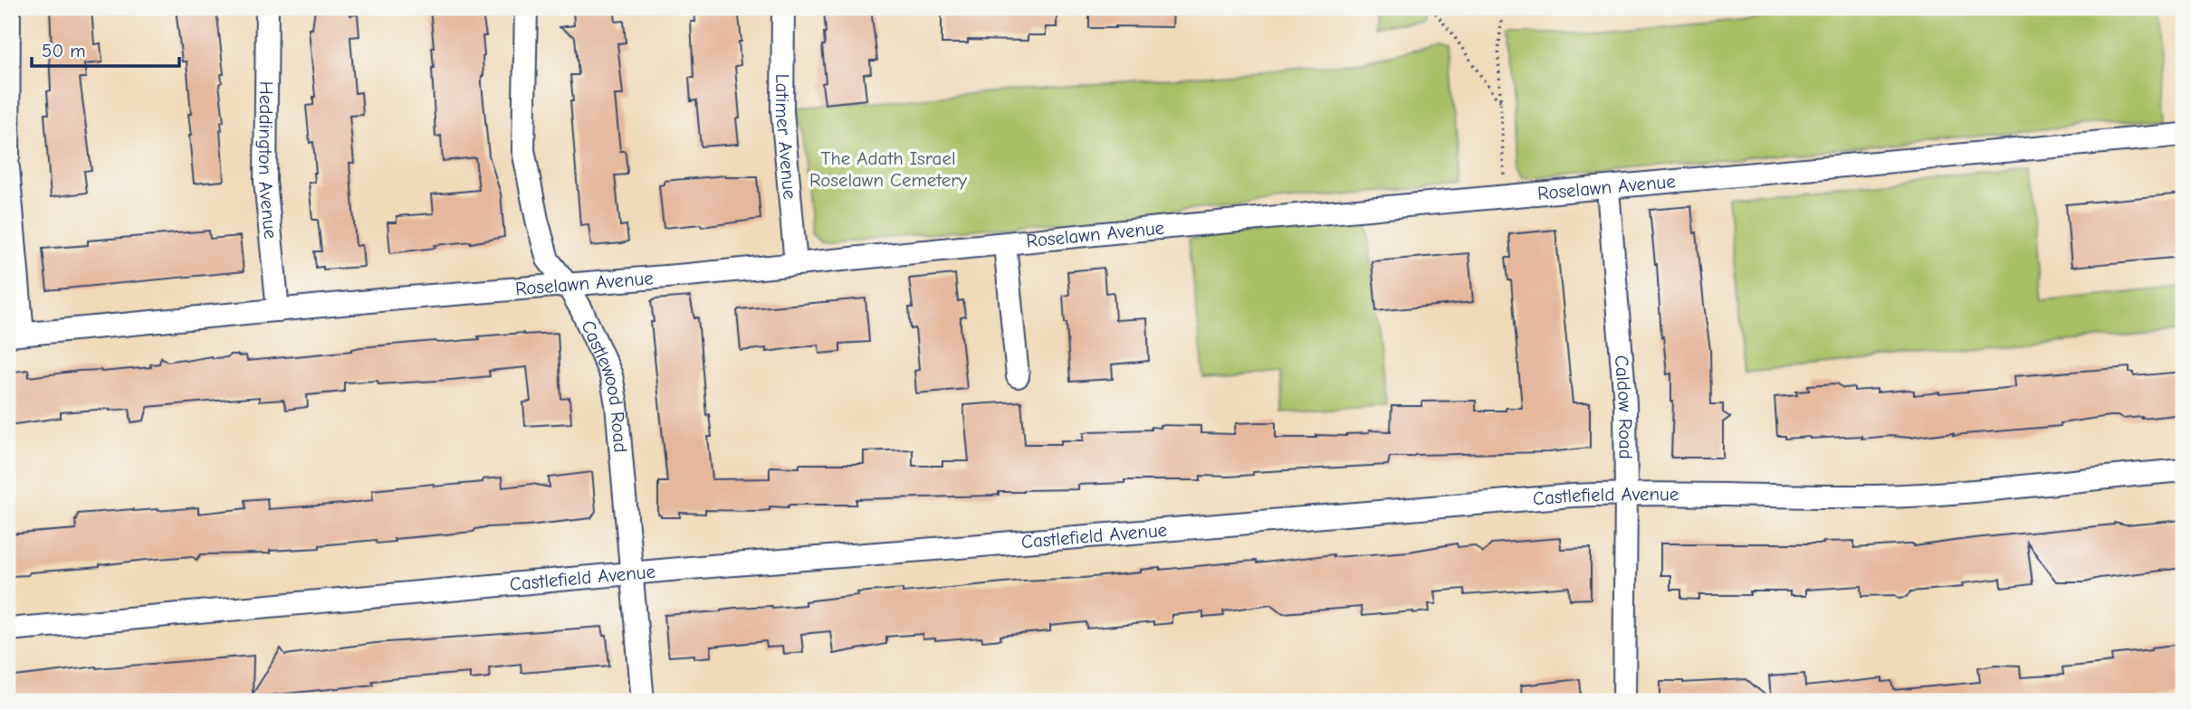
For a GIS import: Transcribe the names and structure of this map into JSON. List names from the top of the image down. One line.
{"streets":{"street":["Latimer Avenue","Heddington Avenue","Roselawn Avenue","Castlewood Road","Caldow Road","Castlefield Avenue"]},"crossings":[["Latimer Avenue","Roselawn Avenue"],["Heddington Avenue","Roselawn Avenue"],["Roselawn Avenue","Castlewood Road"],["Roselawn Avenue","Caldow Road"],["Castlewood Road","Castlefield Avenue"],["Caldow Road","Castlefield Avenue"]],"parks":["The Adath Israel Roselawn Cemetery"],"scale_bar":"50 m"}
